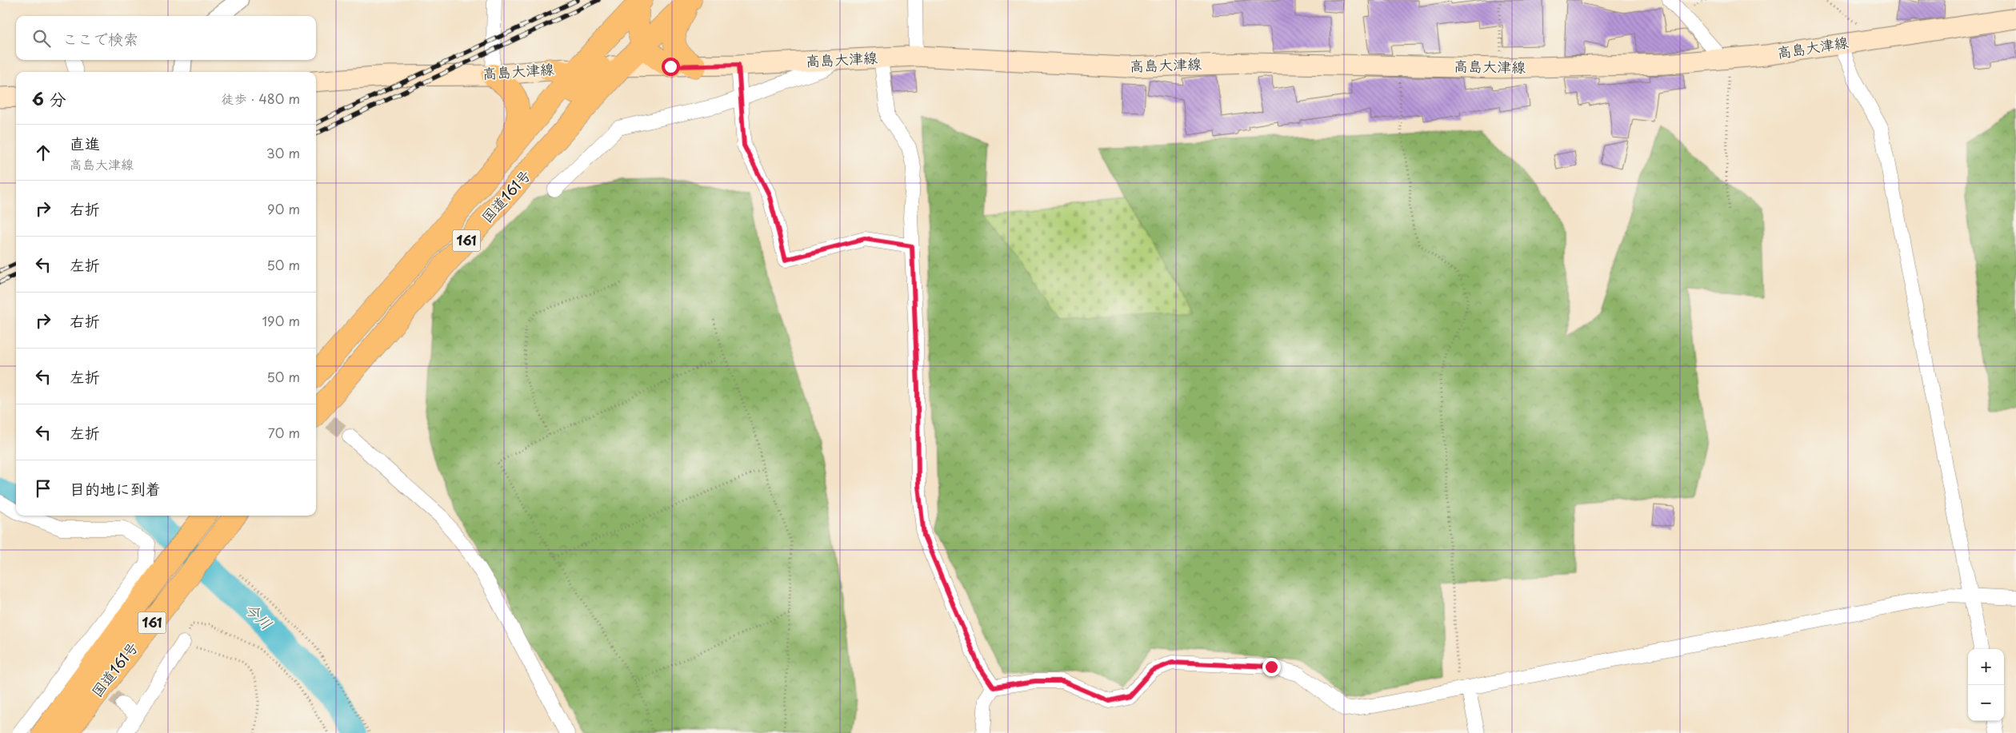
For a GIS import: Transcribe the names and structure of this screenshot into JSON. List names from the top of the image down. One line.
{"streets":{"highway":["国道161号","161"],"main road":["高島大津線"]},"crossings":[["高島大津線","国道161号"]],"water":["今川"],"page":{"search":"ここで検索","heading":["6 分","徒歩 · 480 m"],"list":[["直進","高島大津線","30 m"],["右折","90 m"],["左折","50 m"],["右折","190 m"],["左折","50 m"],["左折","70 m"],"目的地に到着"],"map_buttons":["+","−"]}}
